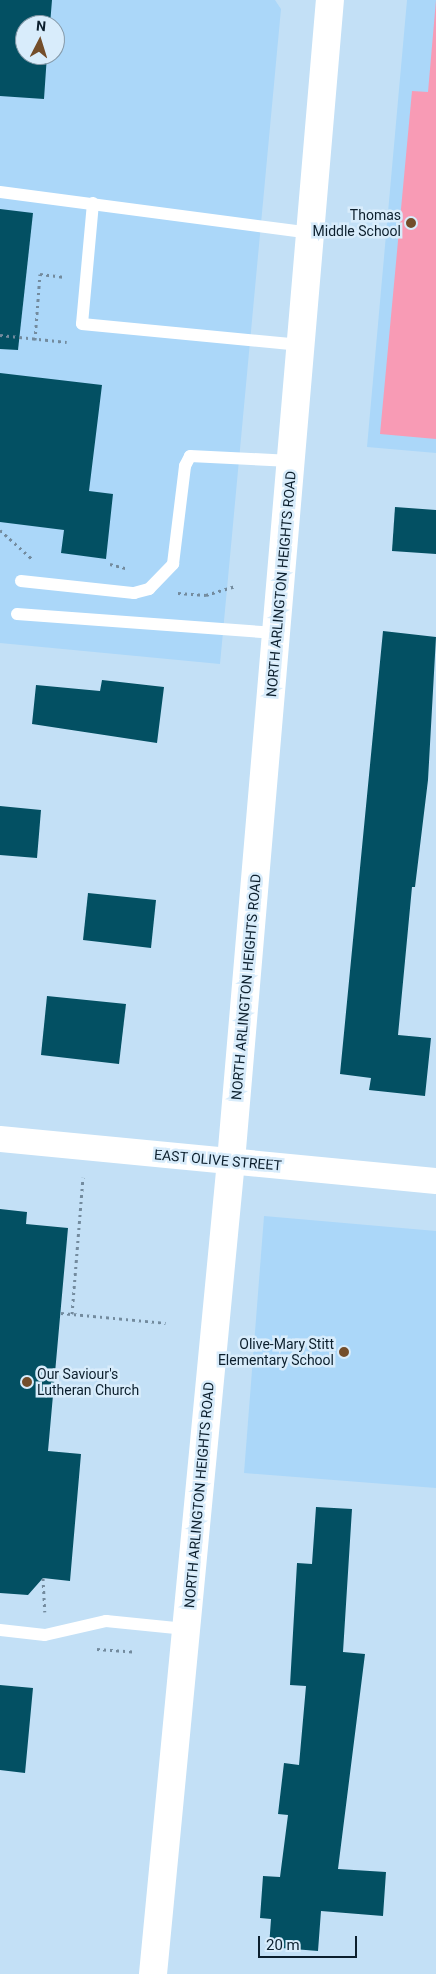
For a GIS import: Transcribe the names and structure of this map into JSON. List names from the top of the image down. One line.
{"streets":{"main road":["NORTH ARLINGTON HEIGHTS ROAD"],"street":["EAST OLIVE STREET"]},"crossings":[["NORTH ARLINGTON HEIGHTS ROAD","EAST OLIVE STREET"]],"places":["Thomas Middle School","Olive-Mary Stitt Elementary School","Our Saviour's Lutheran Church"],"scale_bar":"20 m","north":"top"}
